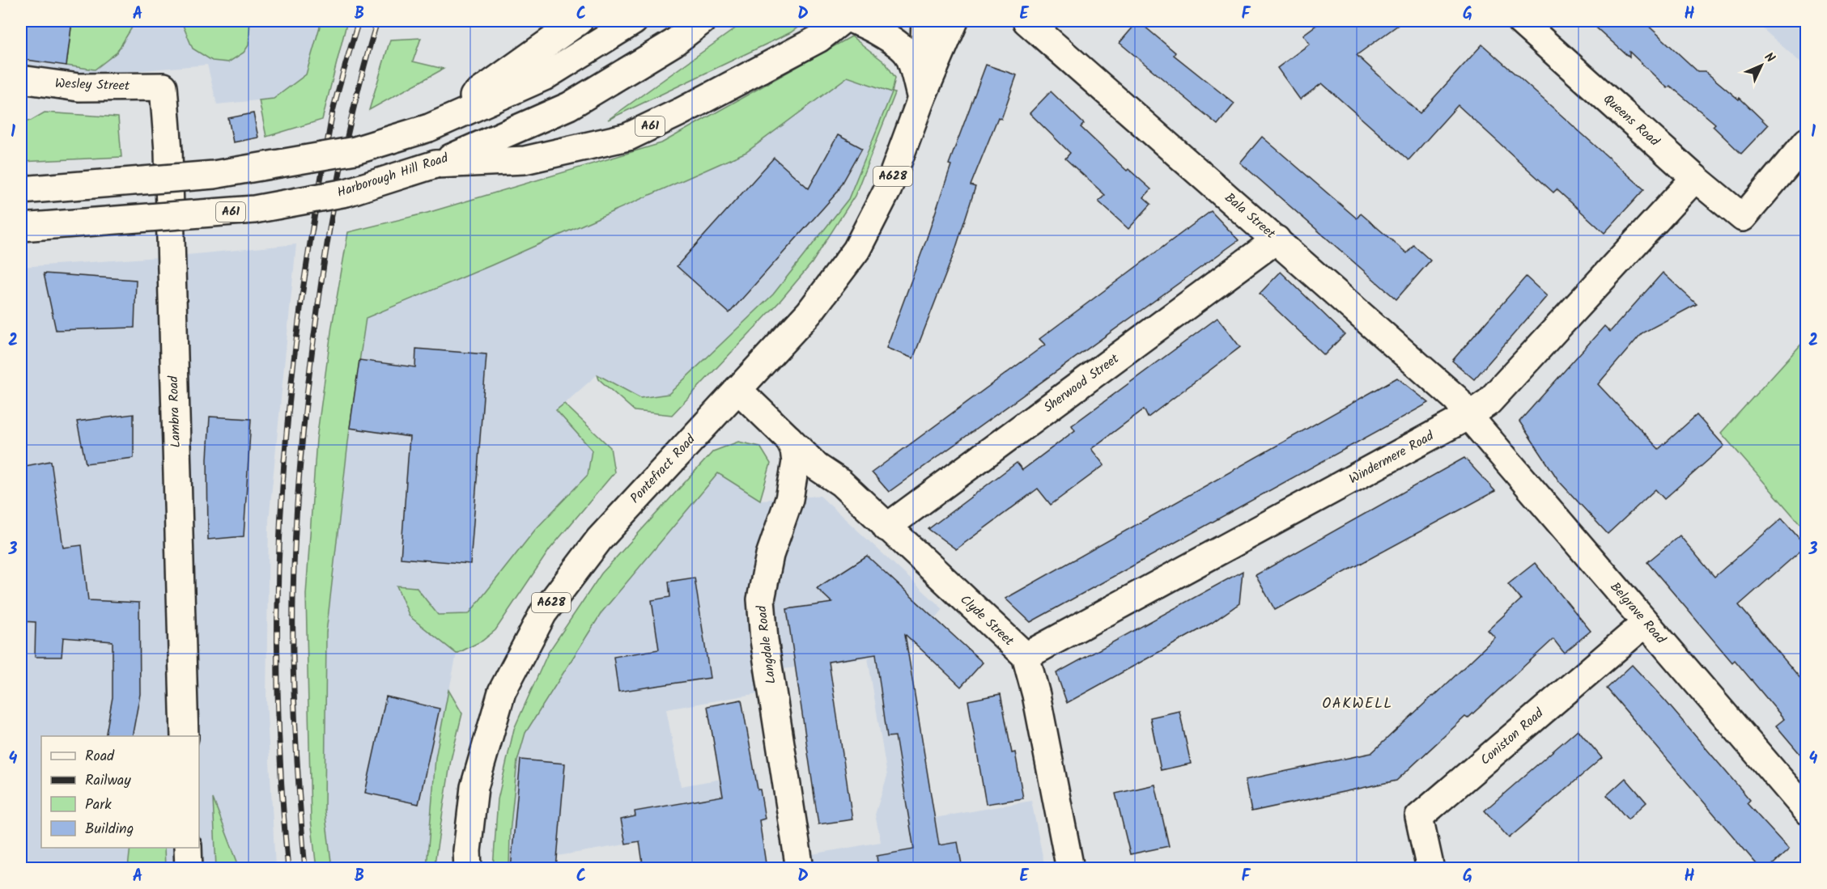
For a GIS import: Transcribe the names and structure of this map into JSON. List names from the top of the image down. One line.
{"streets":{"main road":["Wesley Street","Queens Road","A61","Harborough Hill Road","A628","Bala Street","Sherwood Street","Lambra Road","Windermere Road","Pontefract Road","Belgrave Road","Clyde Street","Langdale Road","Coniston Road"]},"crossings":[["Wesley Street","Lambra Road"],["Queens Road","Windermere Road"],["A61","Harborough Hill Road"],["Bala Street","Sherwood Street"],["Bala Street","Windermere Road"],["Bala Street","Belgrave Road"],["Sherwood Street","Clyde Street"],["Windermere Road","Belgrave Road"],["Windermere Road","Clyde Street"],["Pontefract Road","Langdale Road"],["Belgrave Road","Coniston Road"],["Clyde Street","Langdale Road"]],"districts":["OAKWELL"],"legend":["Road","Railway","Park","Building"],"north":"top right","grid":{"columns":["A","B","C","D","E","F","G","H"],"rows":["1","2","3","4"]}}
